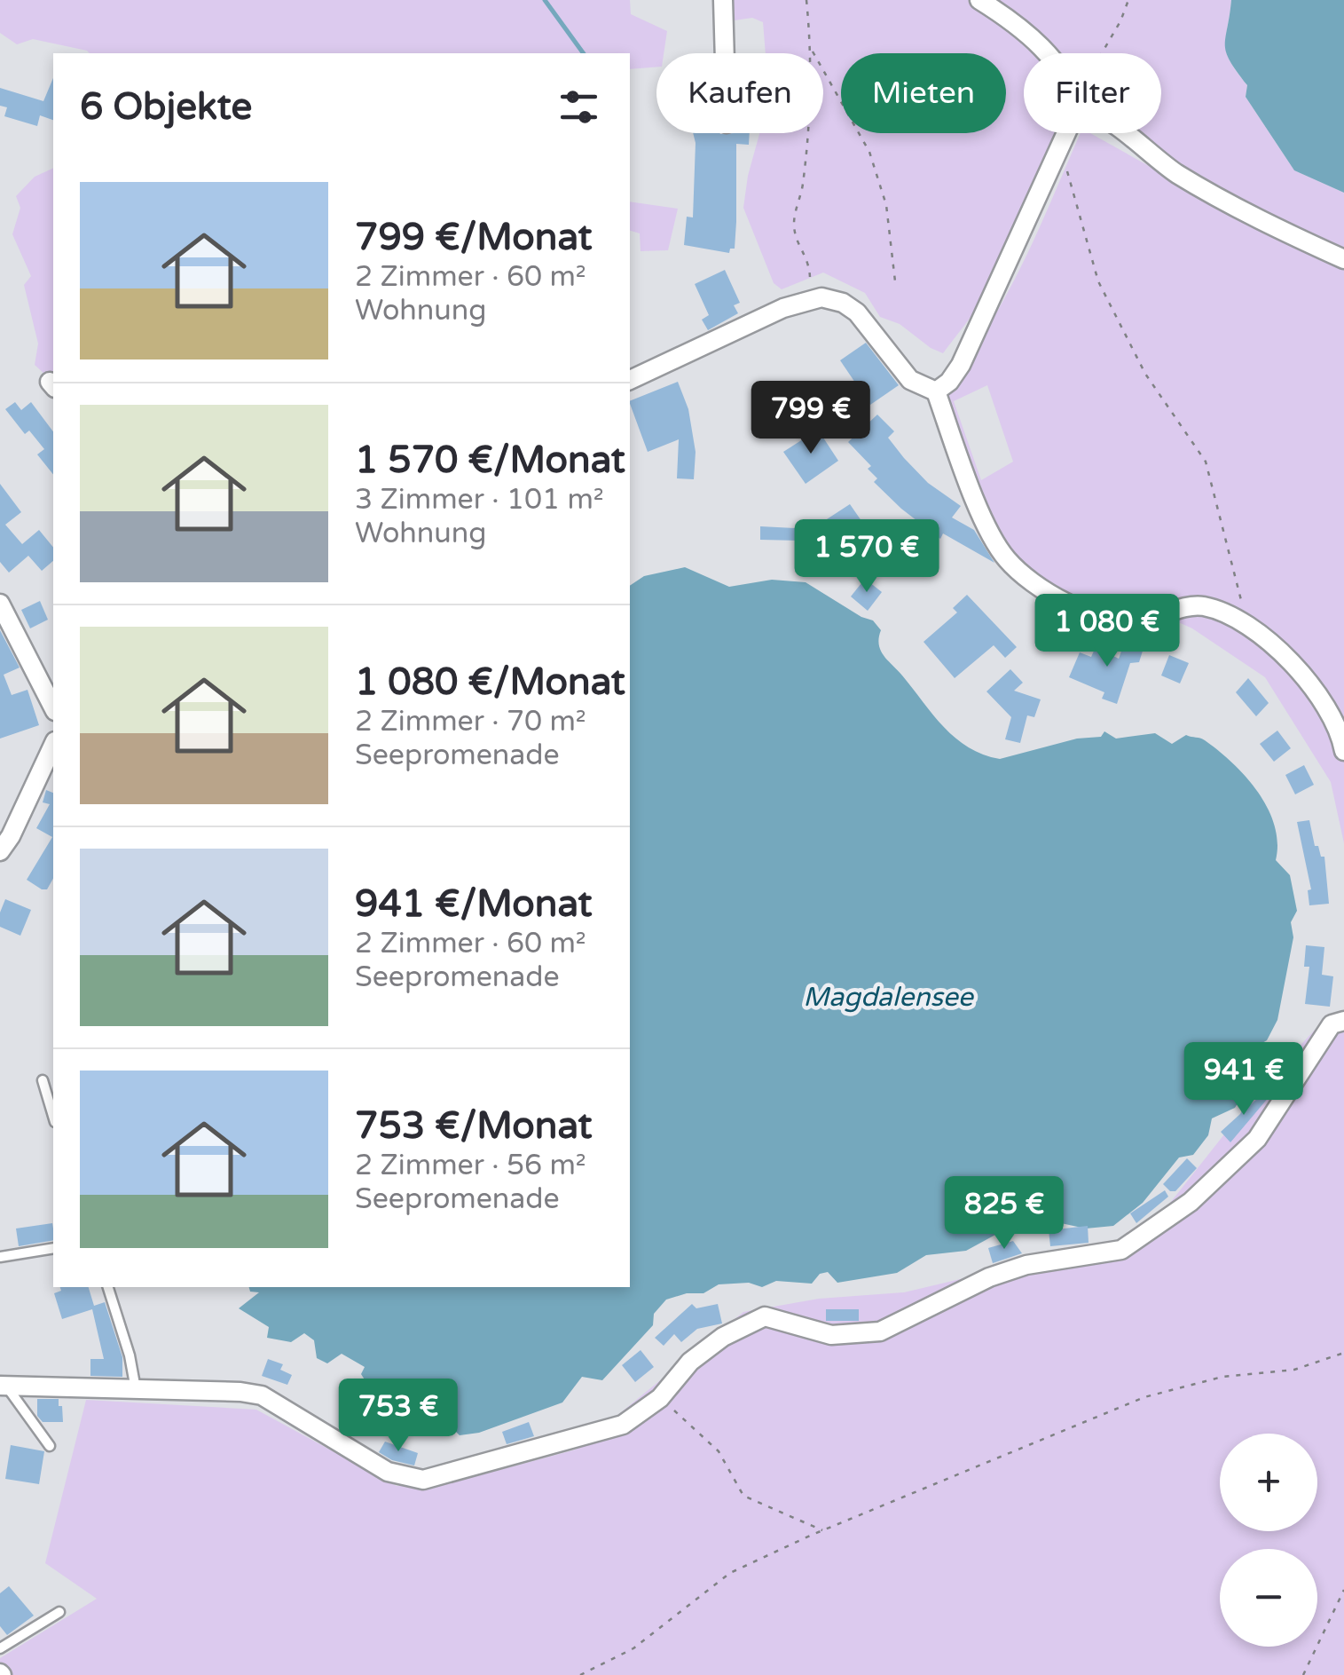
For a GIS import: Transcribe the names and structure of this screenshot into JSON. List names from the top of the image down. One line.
{"water":["Magdalensee"],"page":{"chip":["Kaufen","Mieten","Filter"],"heading":"6 Objekte","list":[{"name":"799 €/Monat","note":"2 Zimmer · 60 m² · Wohnung"},{"name":"1 570 €/Monat","note":"3 Zimmer · 101 m² · Wohnung"},{"name":"1 080 €/Monat","note":"2 Zimmer · 70 m² · Seepromenade"},{"name":"941 €/Monat","note":"2 Zimmer · 60 m² · Seepromenade"},{"name":"753 €/Monat","note":"2 Zimmer · 56 m² · Seepromenade"}],"price":["799 €","1 570 €","1 080 €","941 €","825 €","753 €"],"map_buttons":["+","−"]}}
